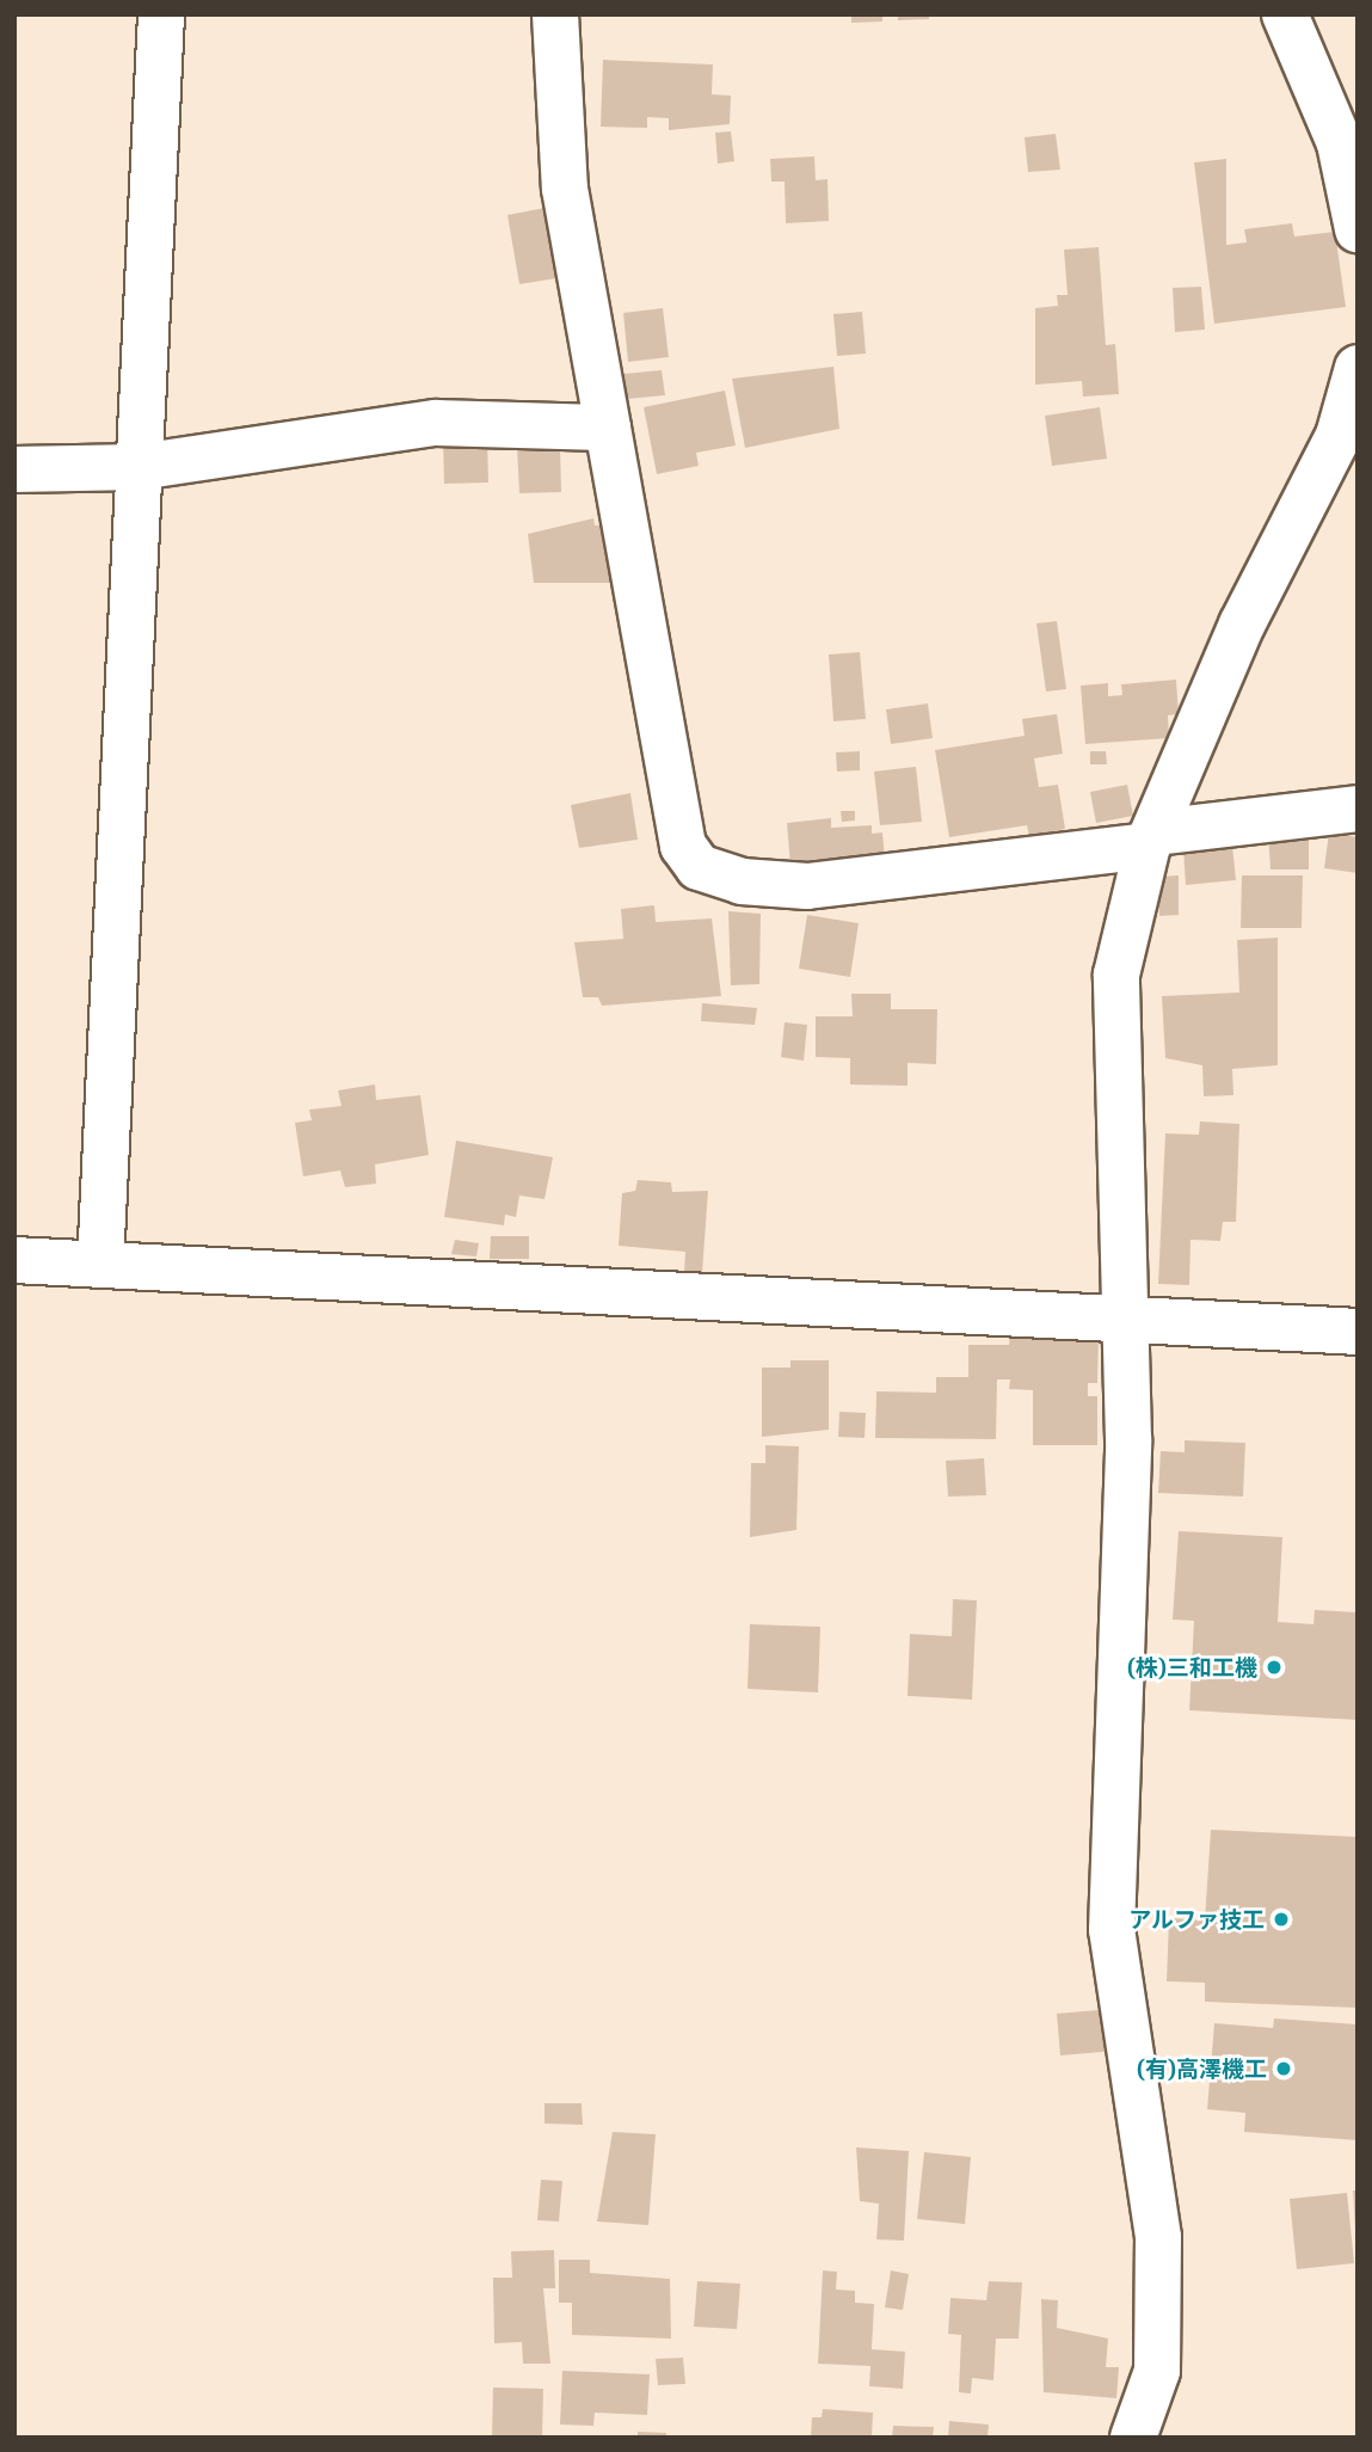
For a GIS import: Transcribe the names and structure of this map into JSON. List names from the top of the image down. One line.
{"places":["(株)三和工機","アルファ技工","(有)高澤機工"]}
